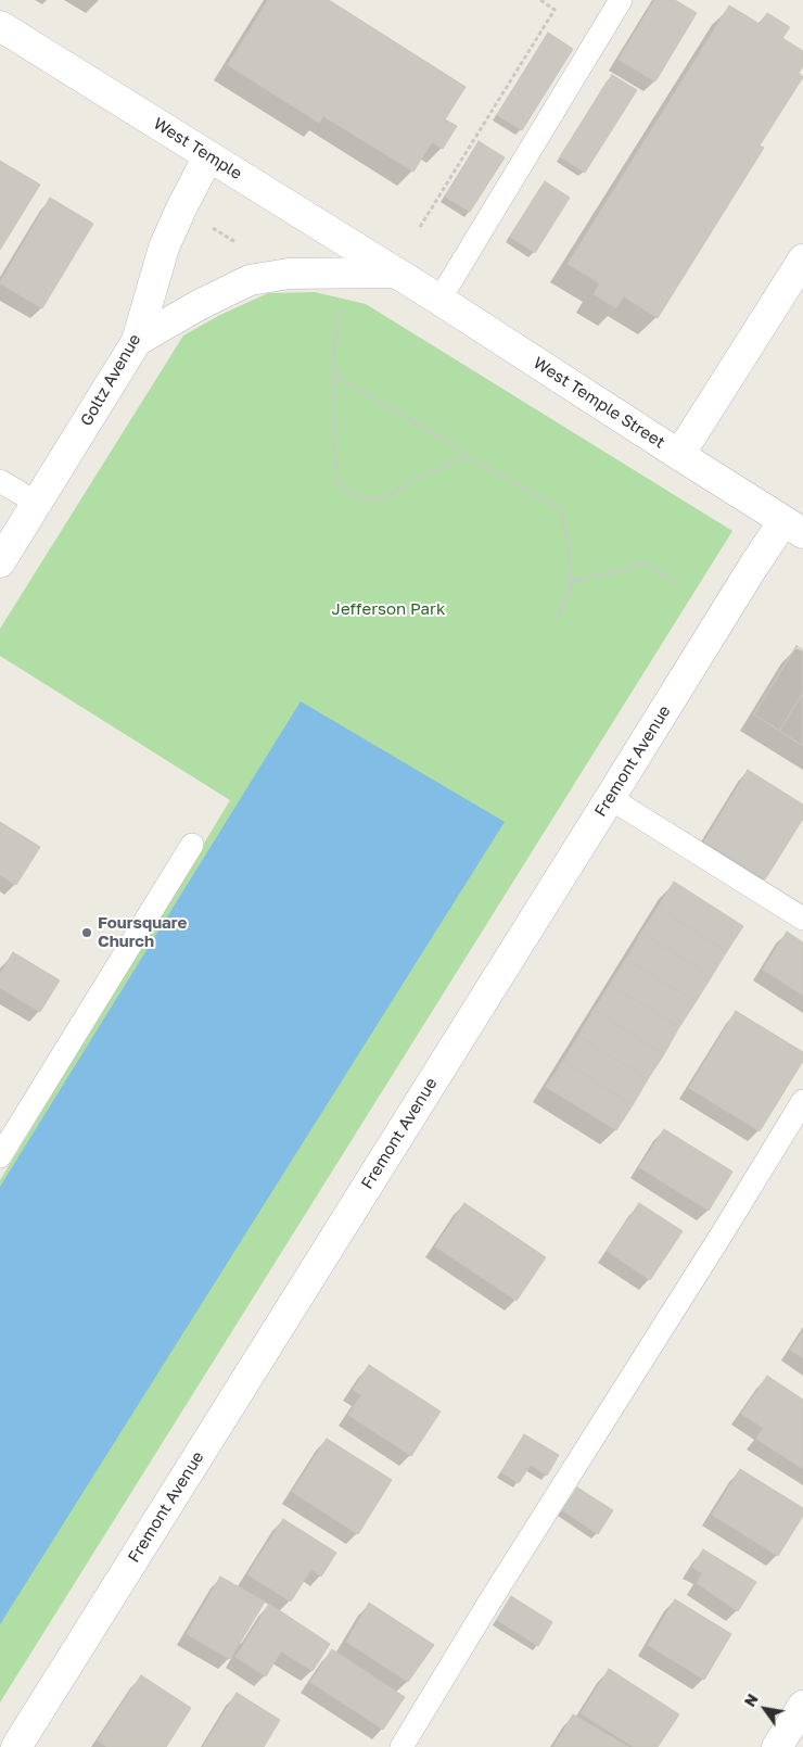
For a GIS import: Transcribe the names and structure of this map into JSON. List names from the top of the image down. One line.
{"streets":{"street":["West Temple","Goltz Avenue","West Temple Street","Fremont Avenue"]},"crossings":[["West Temple","Goltz Avenue"],["West Temple","West Temple Street"],["West Temple Street","Fremont Avenue"]],"parks":["Jefferson Park"],"places":["Foursquare Church"],"north":"top left"}
